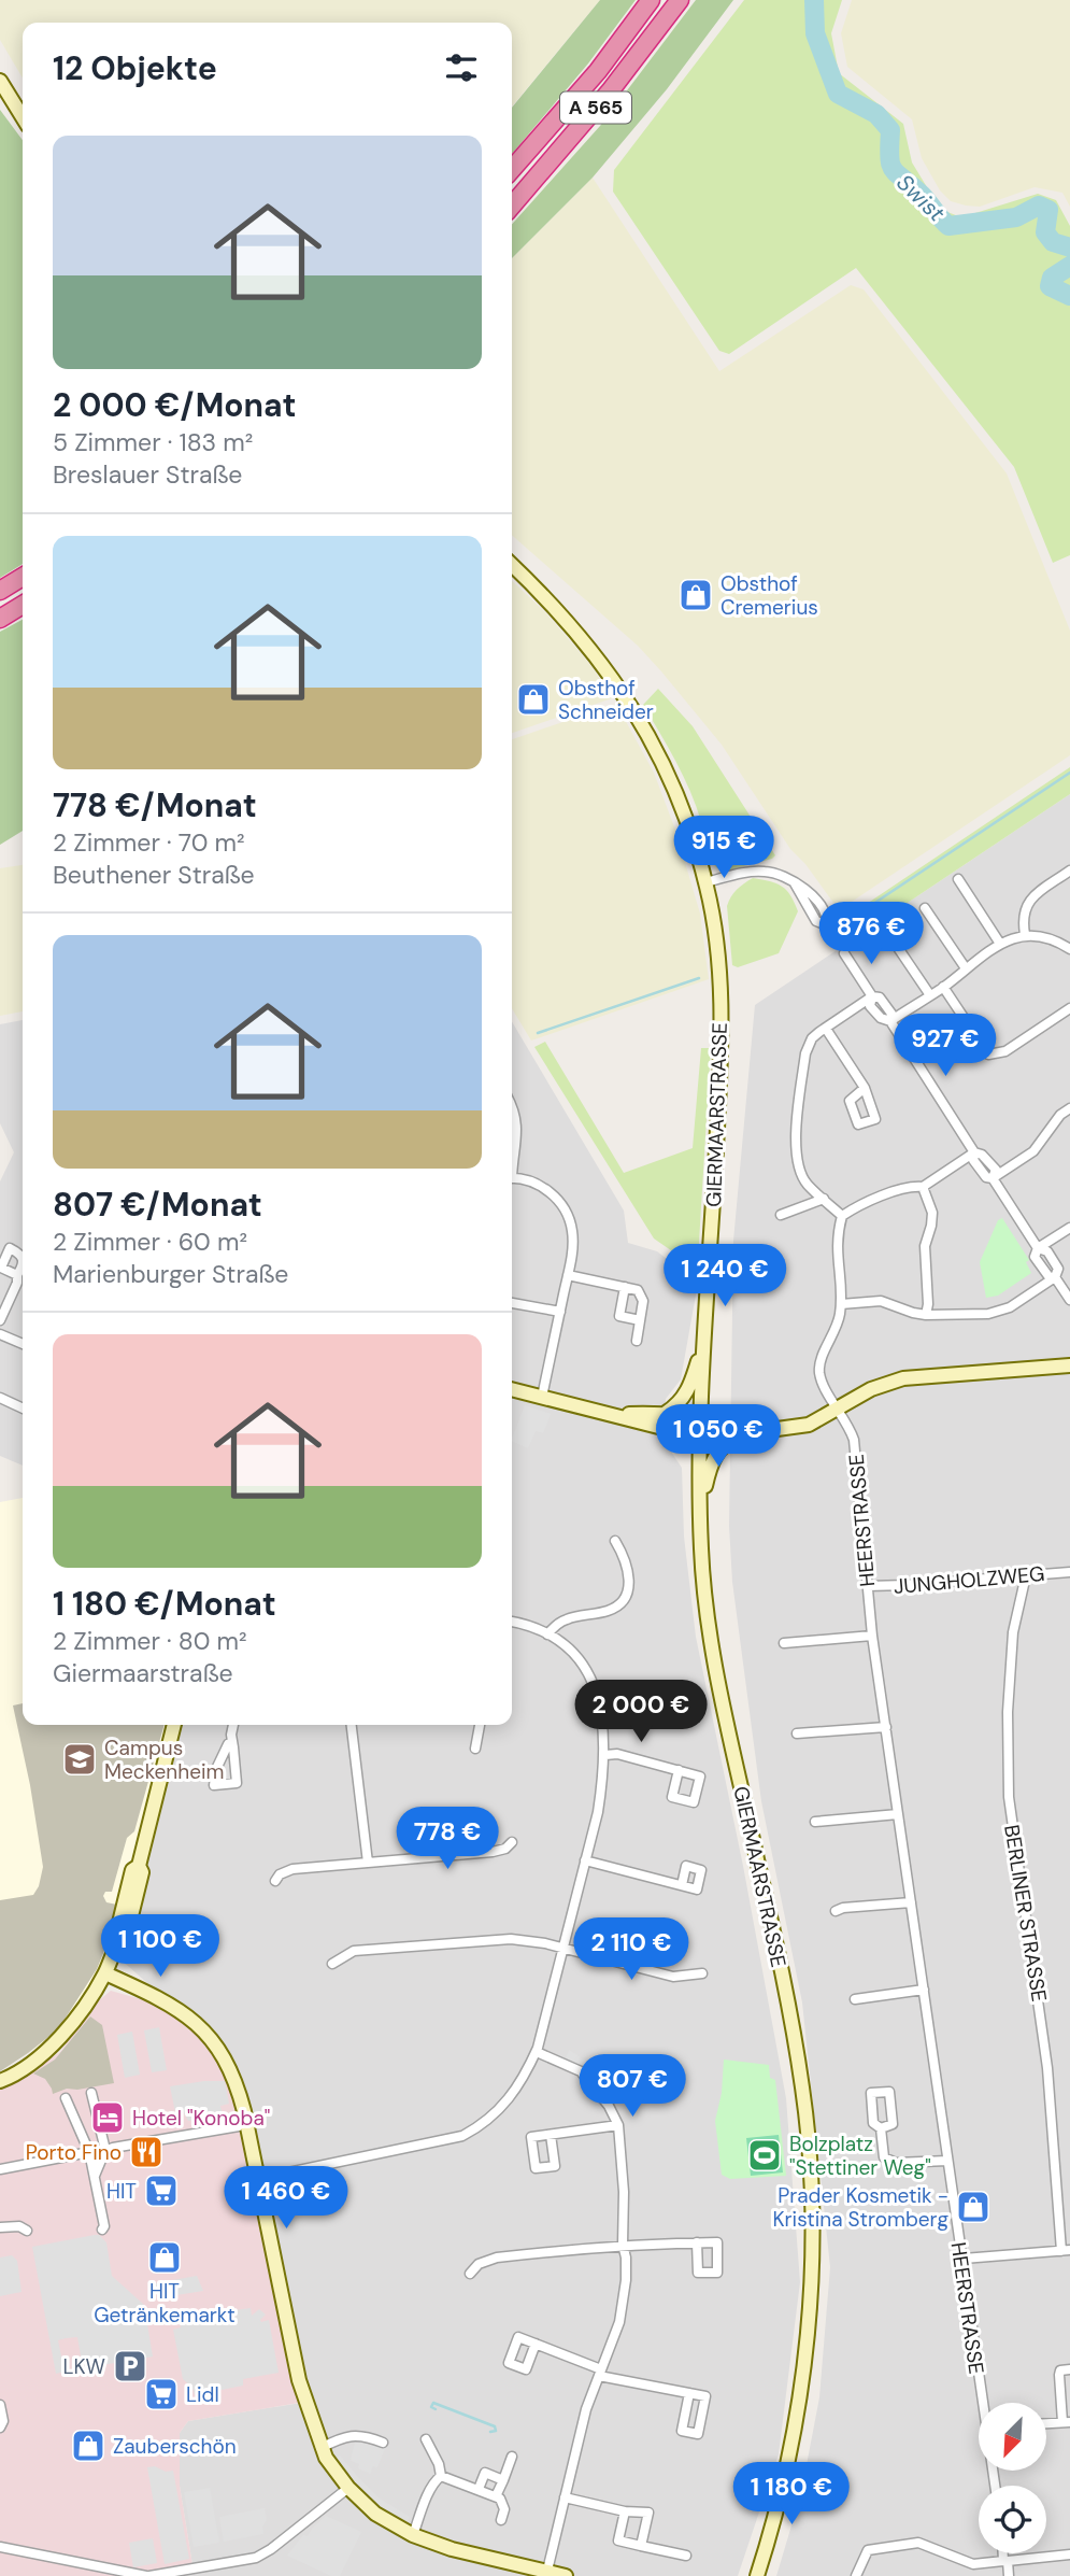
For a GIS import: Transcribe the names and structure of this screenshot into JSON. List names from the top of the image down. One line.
{"streets":{"highway":["A 565"],"street":["GIERMAARSTRASSE","HEERSTRASSE","JUNGHOLZWEG","BERLINER STRASSE"]},"crossings":[["HEERSTRASSE","JUNGHOLZWEG"],["JUNGHOLZWEG","BERLINER STRASSE"]],"water":["Swist"],"places":{"shop":["Obsthof Cremerius","Obsthof Schneider","Prader Kosmetik - Kristina Stromberg","HIT Getränkemarkt","Zauberschön"],"school or university":["Campus Meckenheim"],"hotel":["Hotel \"Konoba\""],"restaurant":["Porto Fino"],"sports":["Bolzplatz \"Stettiner Weg\""],"supermarket":["HIT","Lidl"],"parking":["LKW"]},"north":"bottom left","page":{"heading":"12 Objekte","list":[{"name":"2 000 €/Monat","note":"5 Zimmer · 183 m² · Breslauer Straße"},{"name":"778 €/Monat","note":"2 Zimmer · 70 m² · Beuthener Straße"},{"name":"807 €/Monat","note":"2 Zimmer · 60 m² · Marienburger Straße"},{"name":"1 180 €/Monat","note":"2 Zimmer · 80 m² · Giermaarstraße"}],"price":["915 €","876 €","927 €","1 240 €","1 050 €","2 000 €","778 €","1 100 €","2 110 €","807 €","1 460 €","1 180 €"]}}
